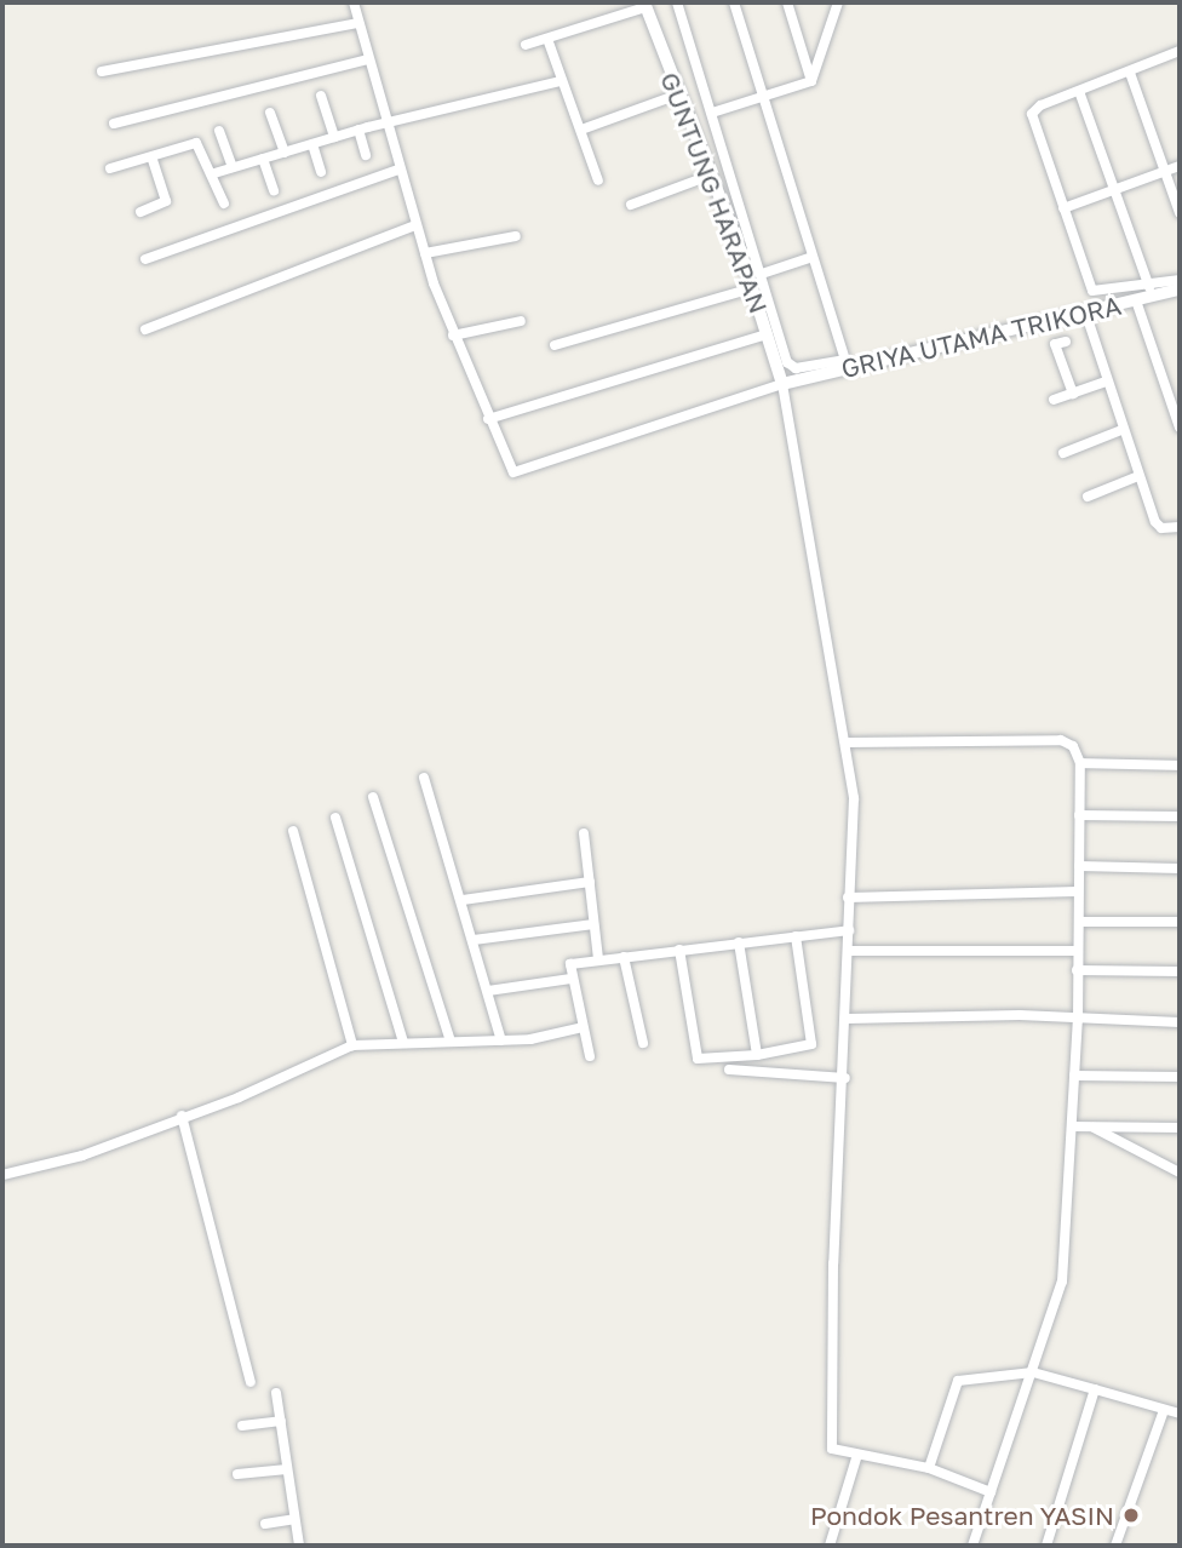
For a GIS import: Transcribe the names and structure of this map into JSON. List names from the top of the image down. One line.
{"streets":{"street":["GUNTUNG HARAPAN","GRIYA UTAMA TRIKORA"]},"crossings":[["GUNTUNG HARAPAN","GRIYA UTAMA TRIKORA"]],"places":["Pondok Pesantren YASIN"]}
